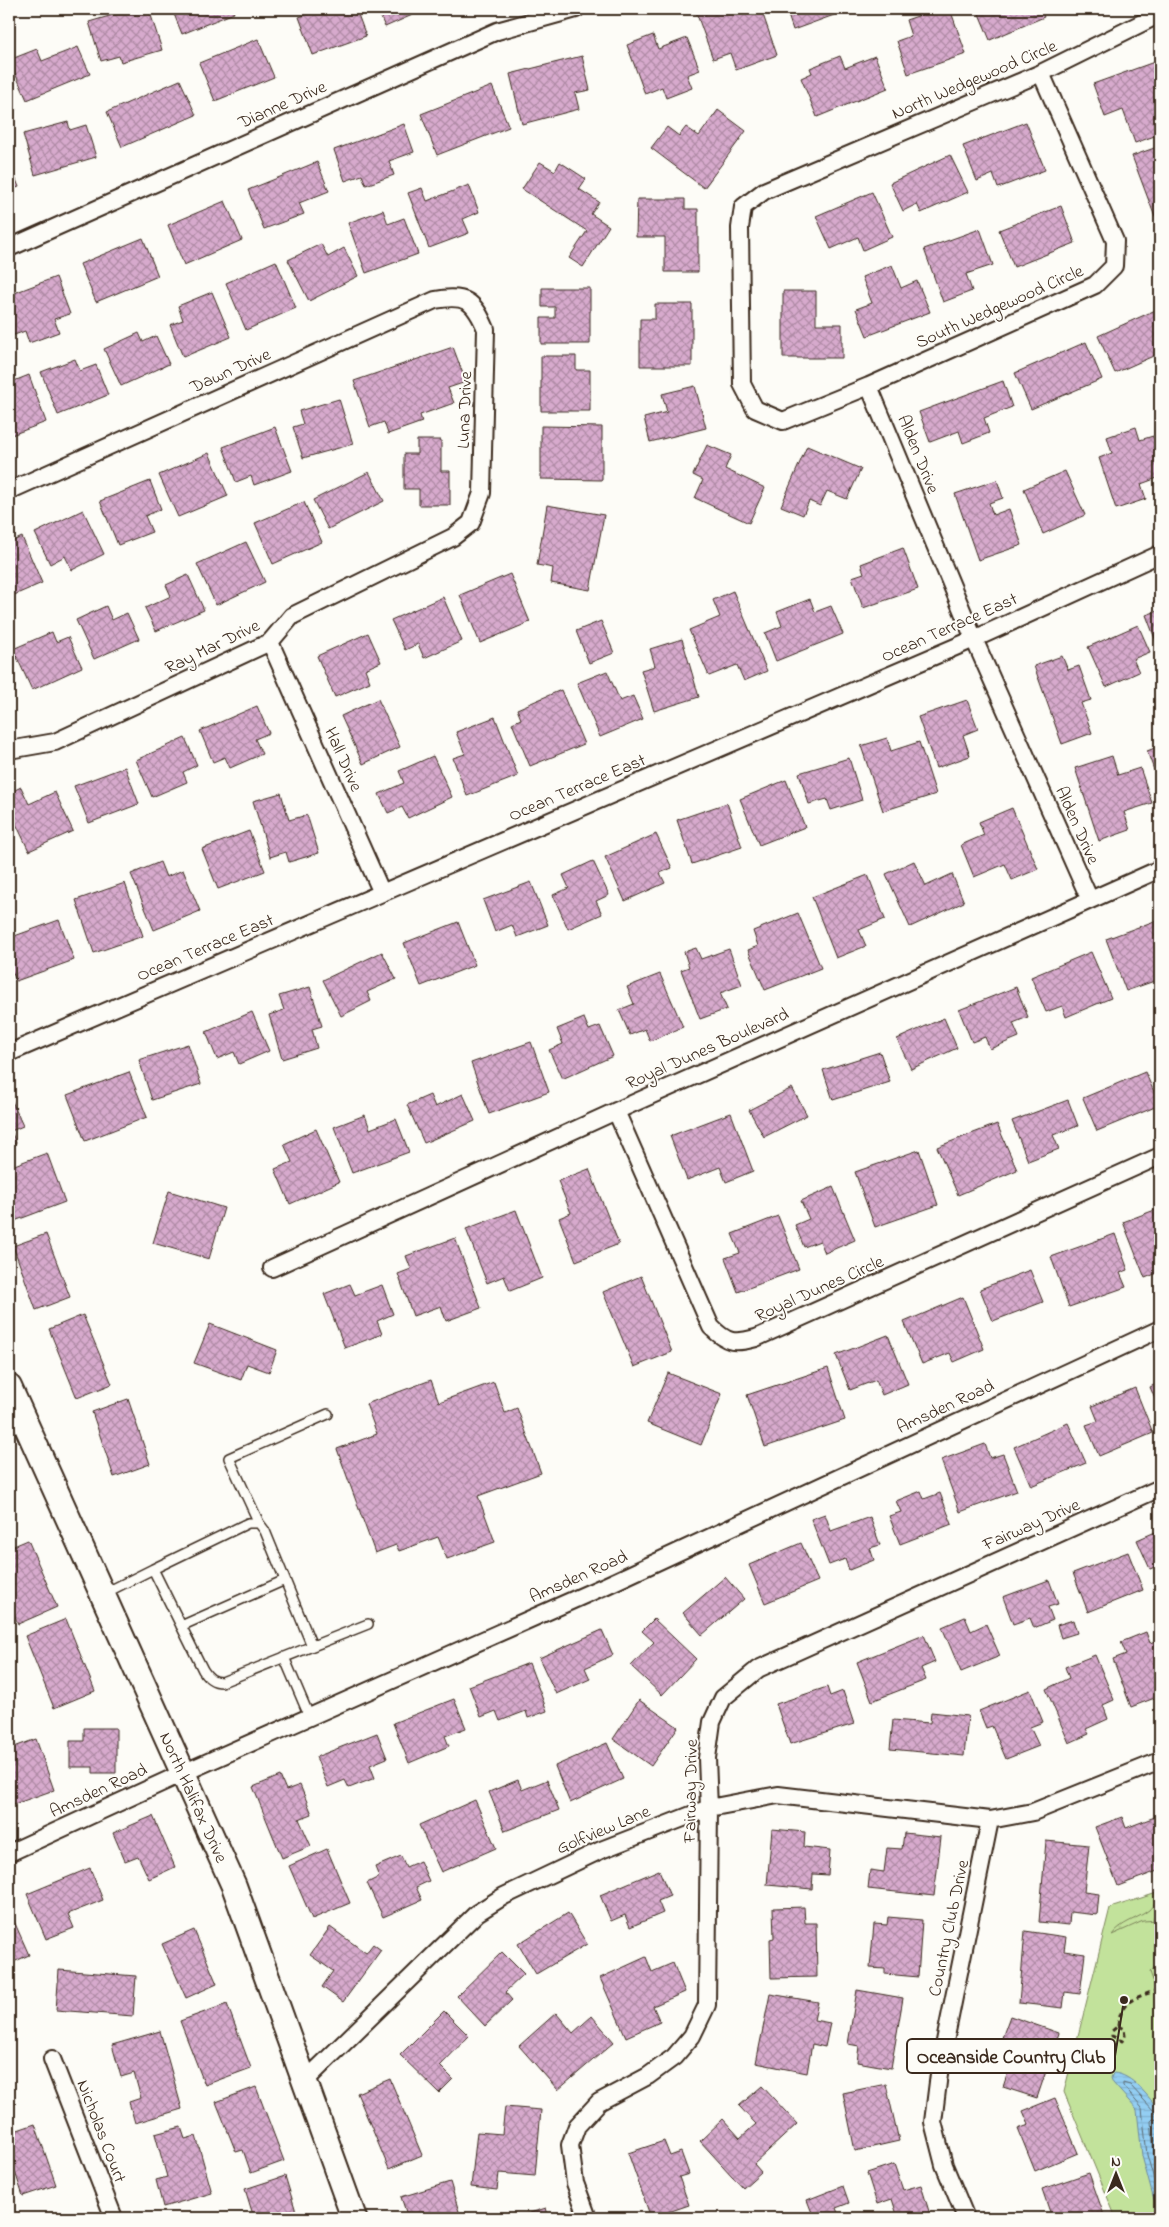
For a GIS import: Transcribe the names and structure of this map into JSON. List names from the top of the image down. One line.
{"streets":{"street":["North Wedgewood Circle","Dianne Drive","South Wedgewood Circle","Dawn Drive","Luna Drive","Alden Drive","Ocean Terrace East","Ray Mar Drive","Hall Drive","Royal Dunes Boulevard","Royal Dunes Circle","Amsden Road","Fairway Drive","North Halifax Drive","Golfview Lane","Country Club Drive","Nicholas Court"]},"crossings":[["North Wedgewood Circle","South Wedgewood Circle"],["North Wedgewood Circle","Alden Drive"],["South Wedgewood Circle","Alden Drive"],["Dawn Drive","Luna Drive"],["Luna Drive","Ray Mar Drive"],["Alden Drive","Ocean Terrace East"],["Alden Drive","Royal Dunes Boulevard"],["Ocean Terrace East","Hall Drive"],["Ray Mar Drive","Hall Drive"],["Royal Dunes Boulevard","Royal Dunes Circle"],["Amsden Road","North Halifax Drive"],["Fairway Drive","Golfview Lane"],["North Halifax Drive","Golfview Lane"],["Golfview Lane","Country Club Drive"]],"places":["Oceanside Country Club"],"north":"top"}
